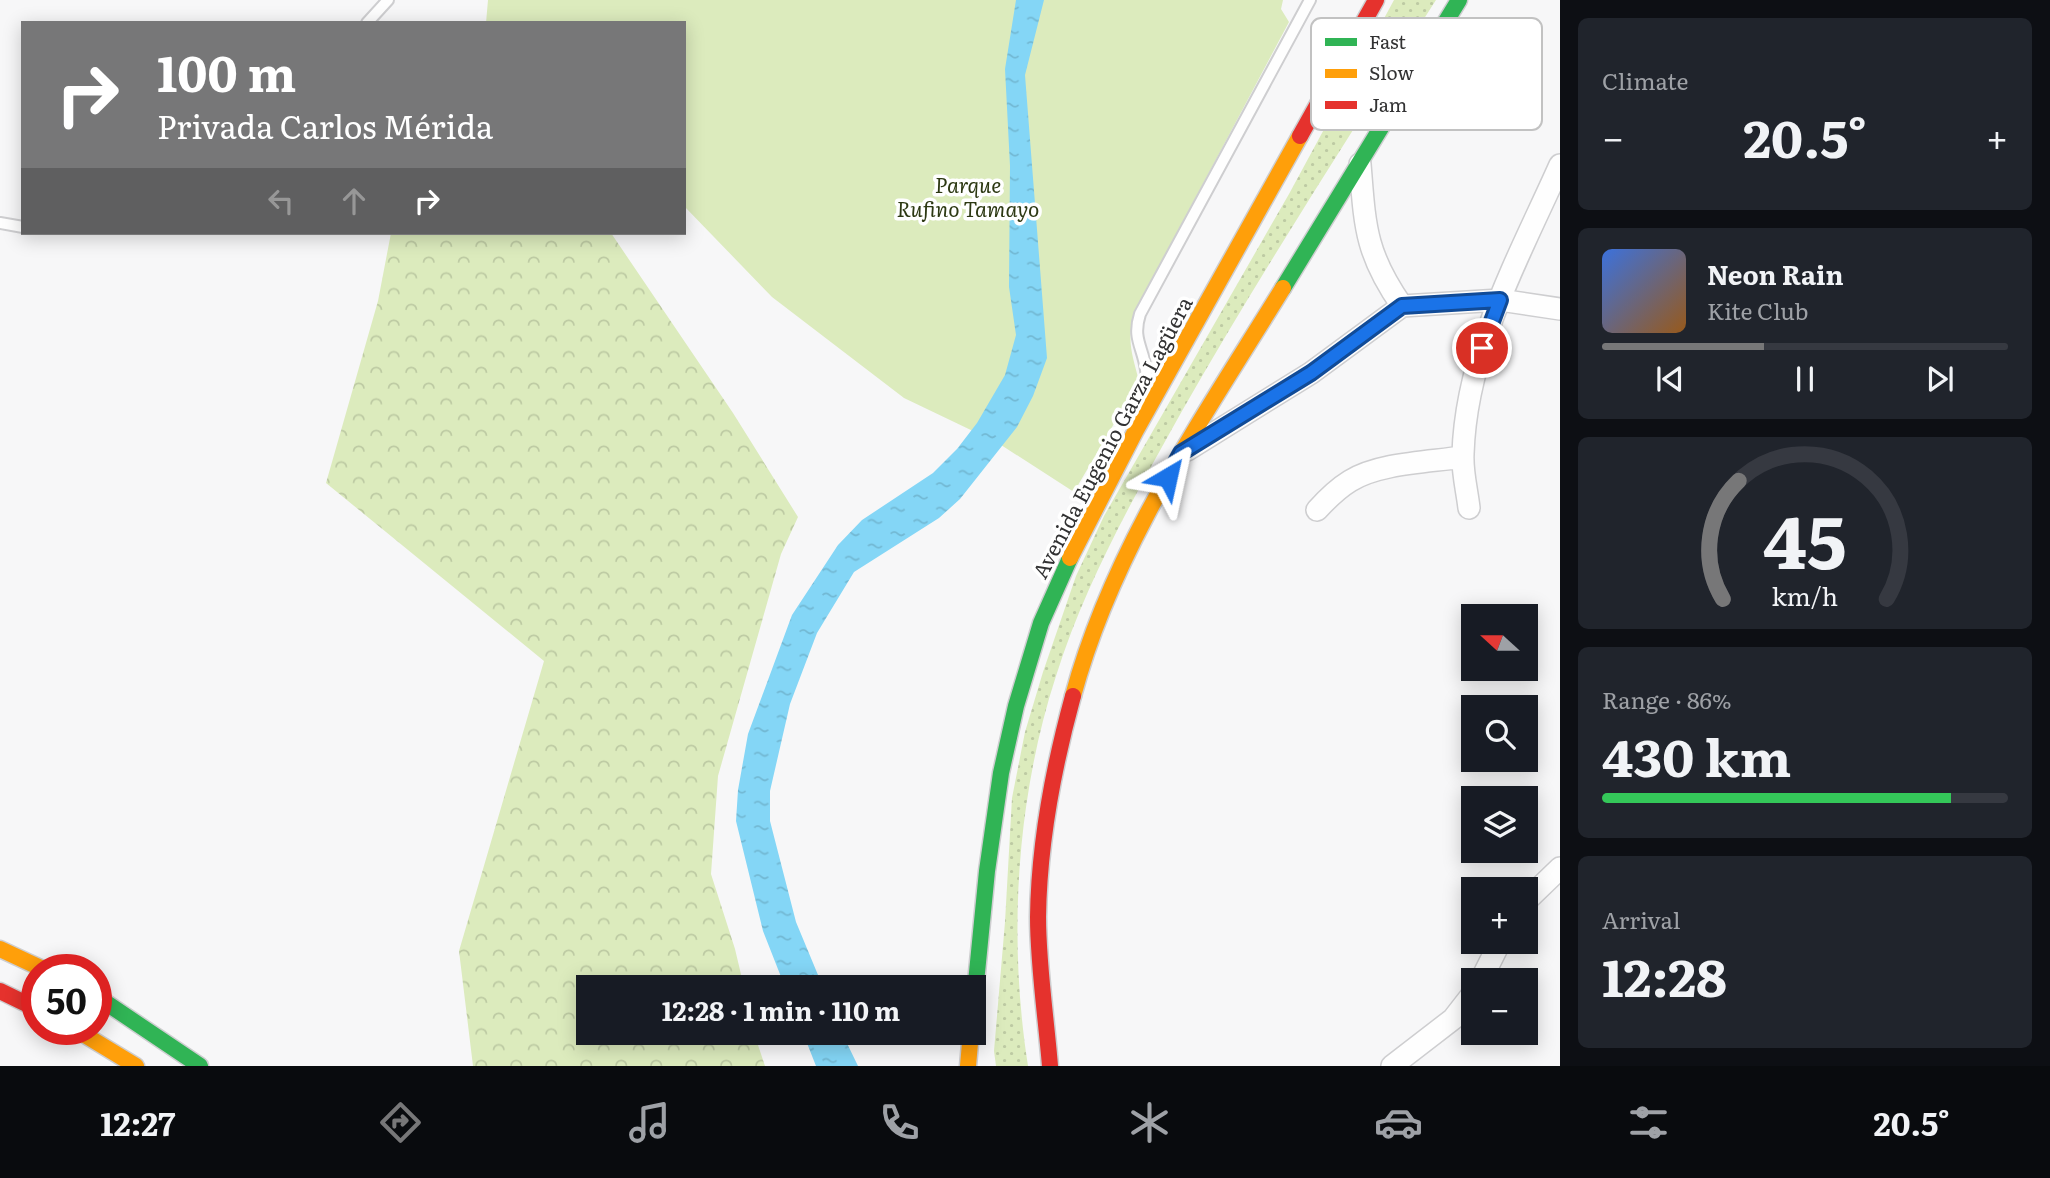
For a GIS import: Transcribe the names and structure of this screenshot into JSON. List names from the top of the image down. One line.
{"streets":{"main road":["Avenida Eugenio Garza Lagüera"]},"parks":["Parque Rufino Tamayo"],"legend":["Fast","Slow","Jam"],"north":"left","page":{"tile":["Climate",["Range · 86%","430 km"],["Arrival","12:28"]],"turn":["100 m","Privada Carlos Mérida"],"heat":["−","20.5°","+"],"song":["Neon Rain","Kite Club"],"map_buttons":["+","−"],"limit":"50","trip":"12:28 · 1 min · 110 m","tabs":["12:27","20.5°"],"gauge":["45","km/h"]}}
